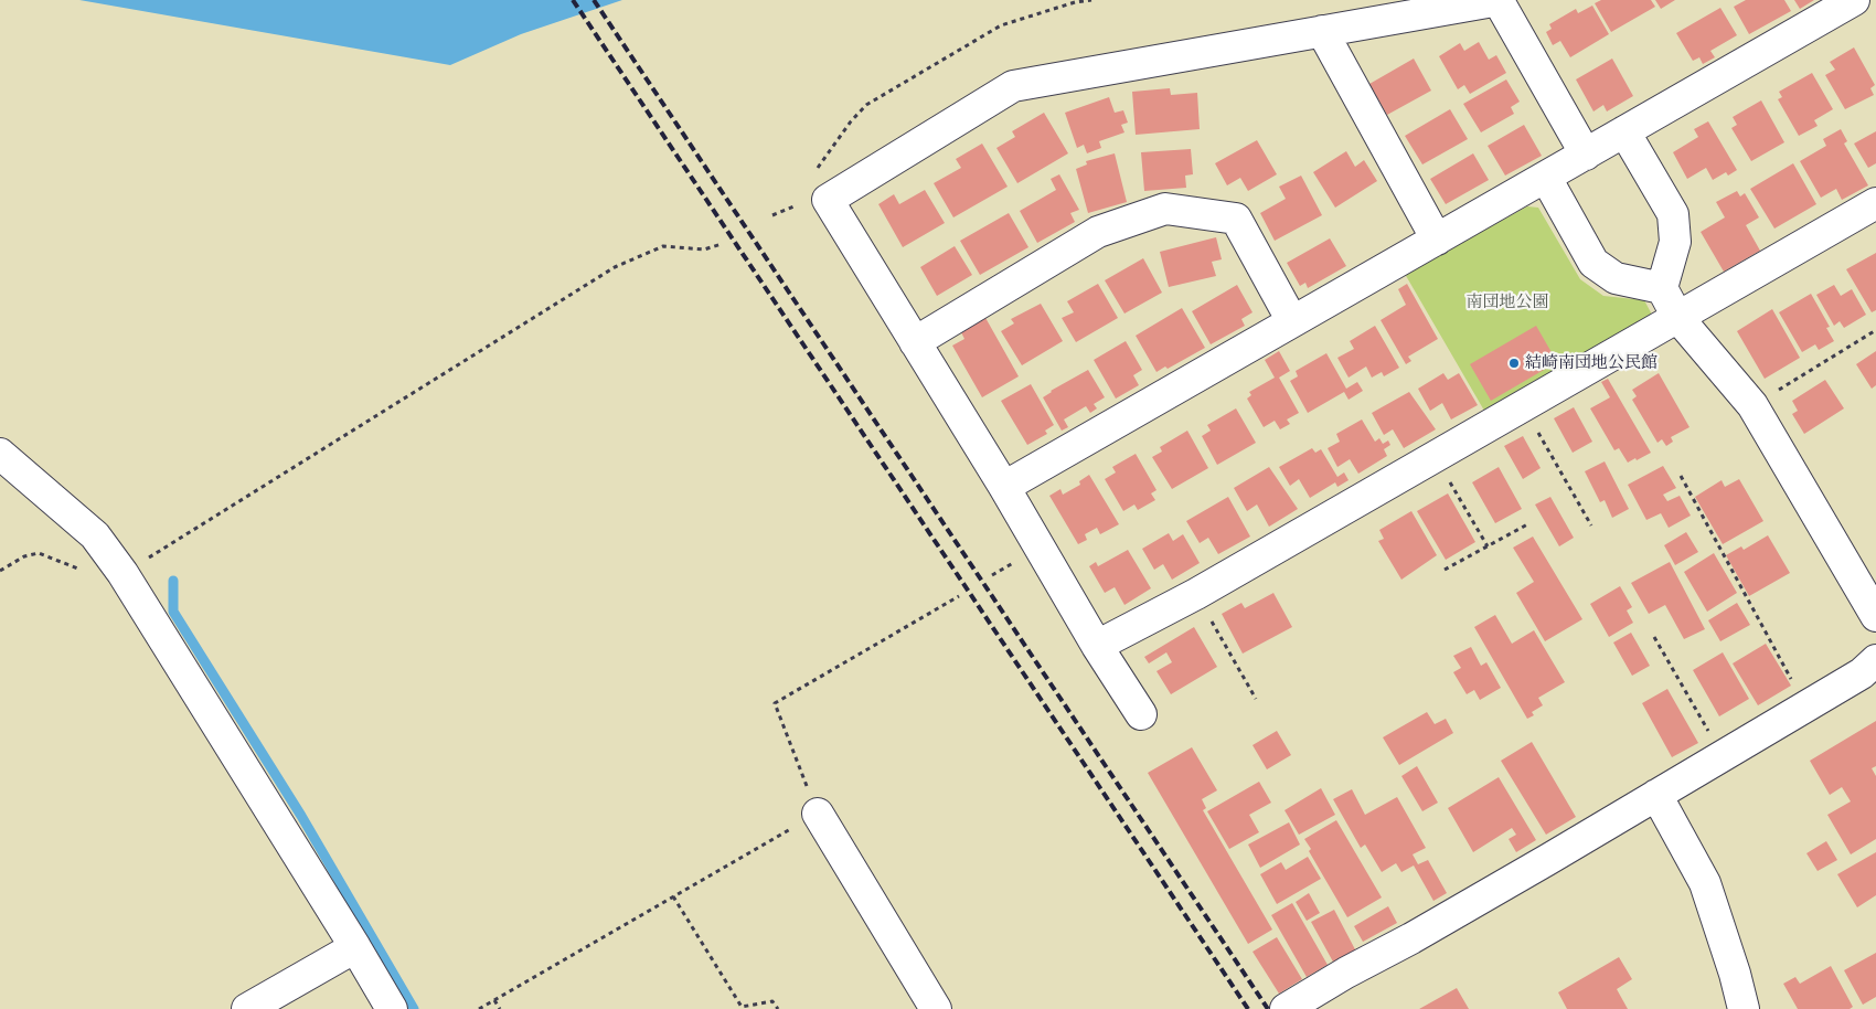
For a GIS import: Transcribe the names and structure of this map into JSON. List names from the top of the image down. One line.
{"parks":["南団地公園"],"places":["結崎南団地公民館"]}
